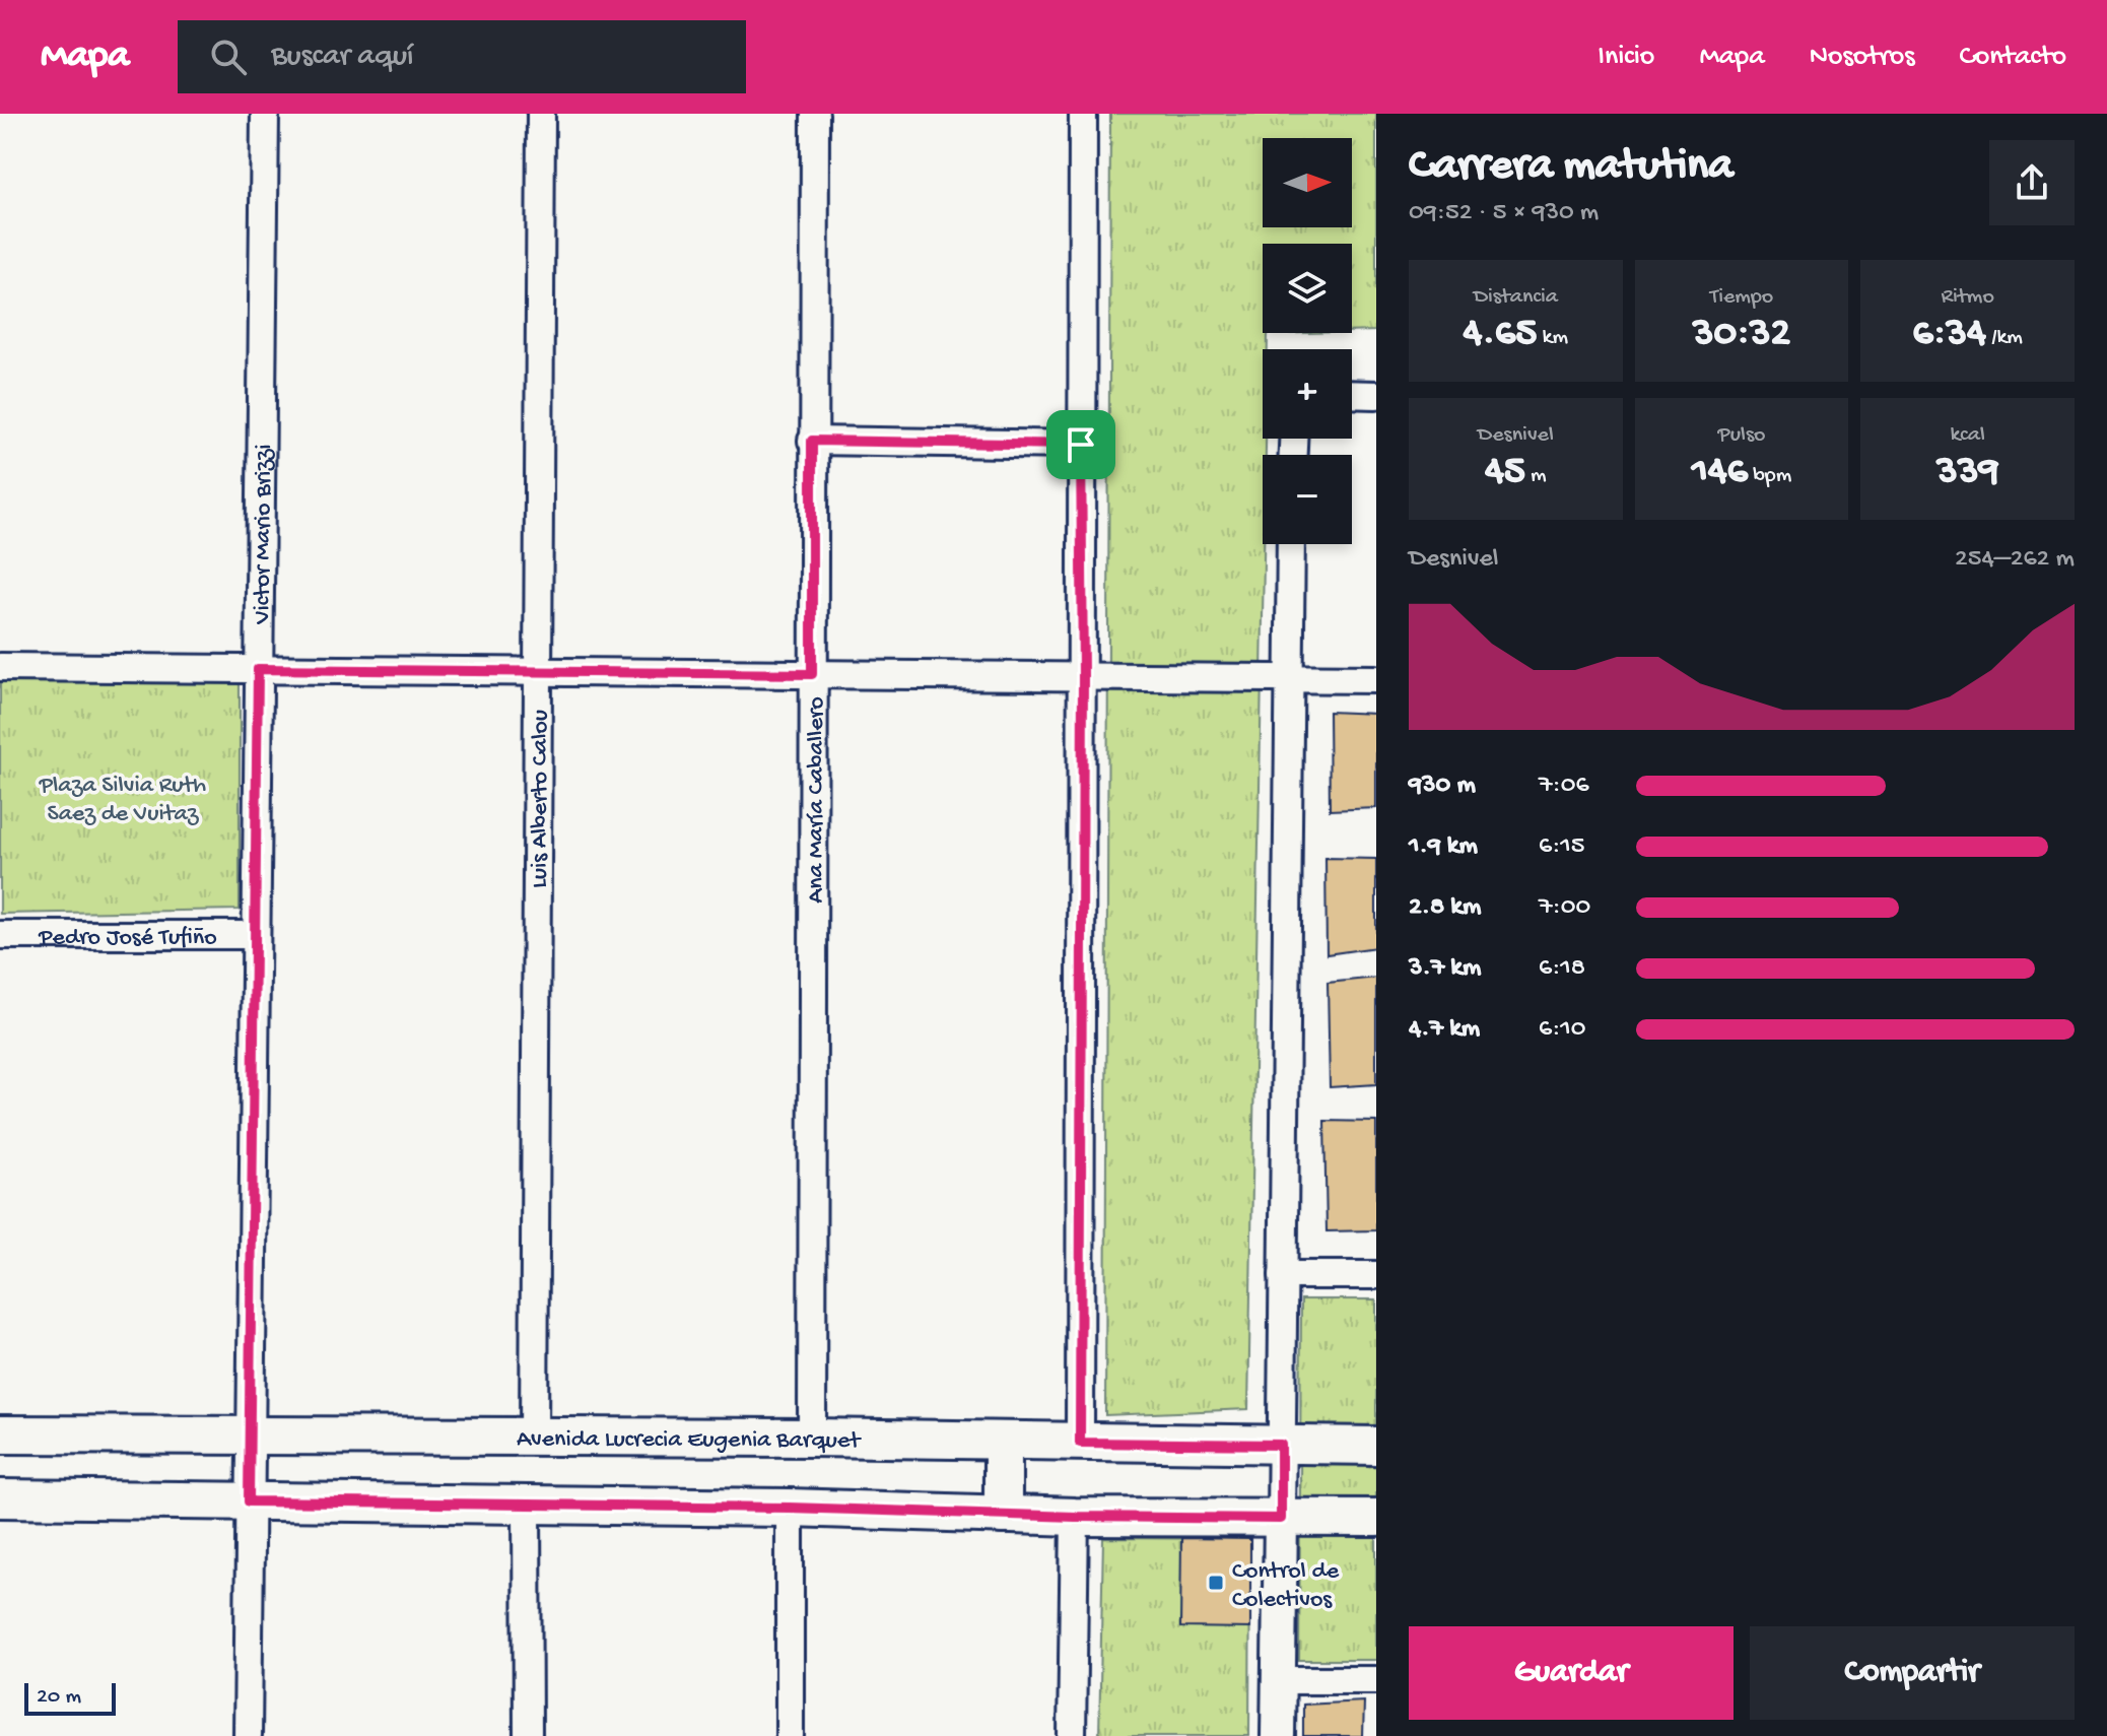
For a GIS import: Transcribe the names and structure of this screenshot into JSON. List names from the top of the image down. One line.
{"streets":{"main road":["Avenida Lucrecia Eugenia Barquet"],"street":["Victor Mario Brizzi","Luis Alberto Calou","Ana María Caballero","Pedro José Tufiño"]},"crossings":[["Victor Mario Brizzi","Pedro José Tufiño"],["Victor Mario Brizzi","Avenida Lucrecia Eugenia Barquet"],["Luis Alberto Calou","Avenida Lucrecia Eugenia Barquet"],["Ana María Caballero","Avenida Lucrecia Eugenia Barquet"]],"parks":["Plaza Silvia Ruth Saez de Vuitaz"],"places":{"transit":["Control de Colectivos"]},"scale_bar":"20 m","north":"right","page":{"header":"Mapa","search":"Buscar aquí","nav":["Inicio","Mapa","Nosotros","Contacto"],"heading":["Carrera matutina","09:52 · 5 × 930 m"],"map_buttons":["+","−"],"stats":[["Distancia","4.65 km"],["Tiempo","30:32"],["Ritmo","6:34 /km"],["Desnivel","45 m"],["Pulso","146 bpm"],["kcal","339"]],"chart":["Desnivel","254–262 m"],"list":[{"name":"930 m","note":"7:06"},{"name":"1.9 km","note":"6:15"},{"name":"2.8 km","note":"7:00"},{"name":"3.7 km","note":"6:18"},{"name":"4.7 km","note":"6:10"}],"buttons":["Guardar","Compartir"],"scale":"20 m"}}
